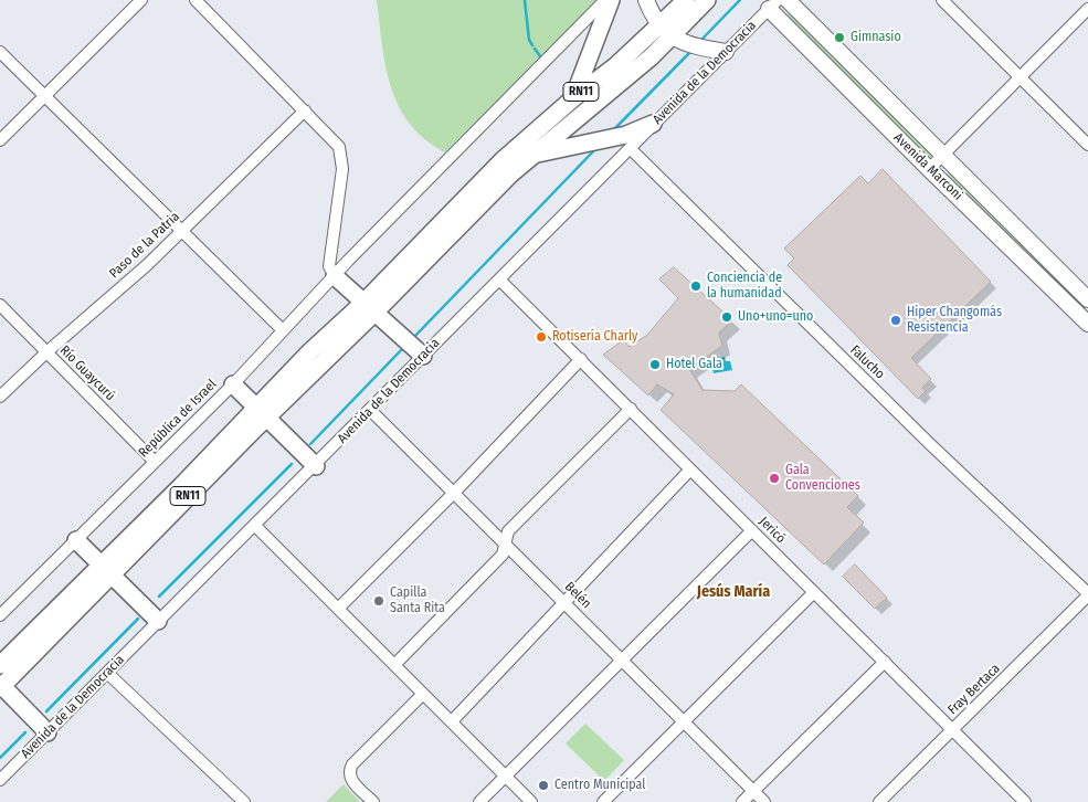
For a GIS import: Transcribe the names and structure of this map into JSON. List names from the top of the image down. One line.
{"streets":{"highway":["RN11"],"main road":["Avenida Marconi"],"street":["Avenida de la Democracia","Paso de la Patria","Falucho","Río Guaycurú","República de Israel","Jericó","Belén","Fray Bertaca"]},"crossings":[["Avenida de la Democracia","Avenida Marconi"],["Avenida de la Democracia","Falucho"],["Avenida de la Democracia","Jericó"],["Avenida de la Democracia","Belén"],["Paso de la Patria","Río Guaycurú"],["Falucho","Fray Bertaca"],["Río Guaycurú","República de Israel"],["Jericó","Fray Bertaca"]],"districts":["Jesús María"],"places":["Gimnasio","Conciencia de la humanidad","Uno+uno=uno","Hiper Changomás Resistencia","Rotisería Charly","Hotel Gala","Gala Convenciones","Capilla Santa Rita","Centro Municipal"]}
